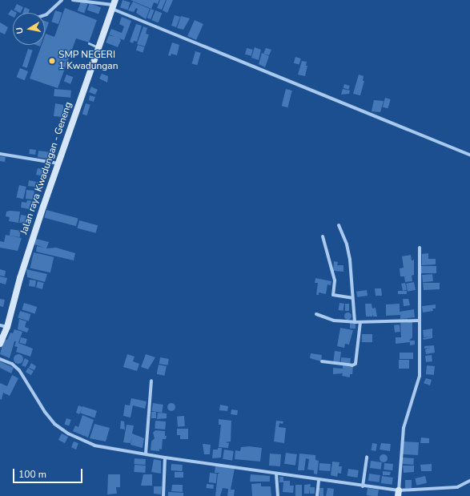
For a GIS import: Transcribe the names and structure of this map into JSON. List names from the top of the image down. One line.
{"streets":{"main road":["Jalan raya Kwadungan - Geneng"]},"places":["SMP NEGERI 1 Kwadungan"],"scale_bar":"100 m","north":"left"}
